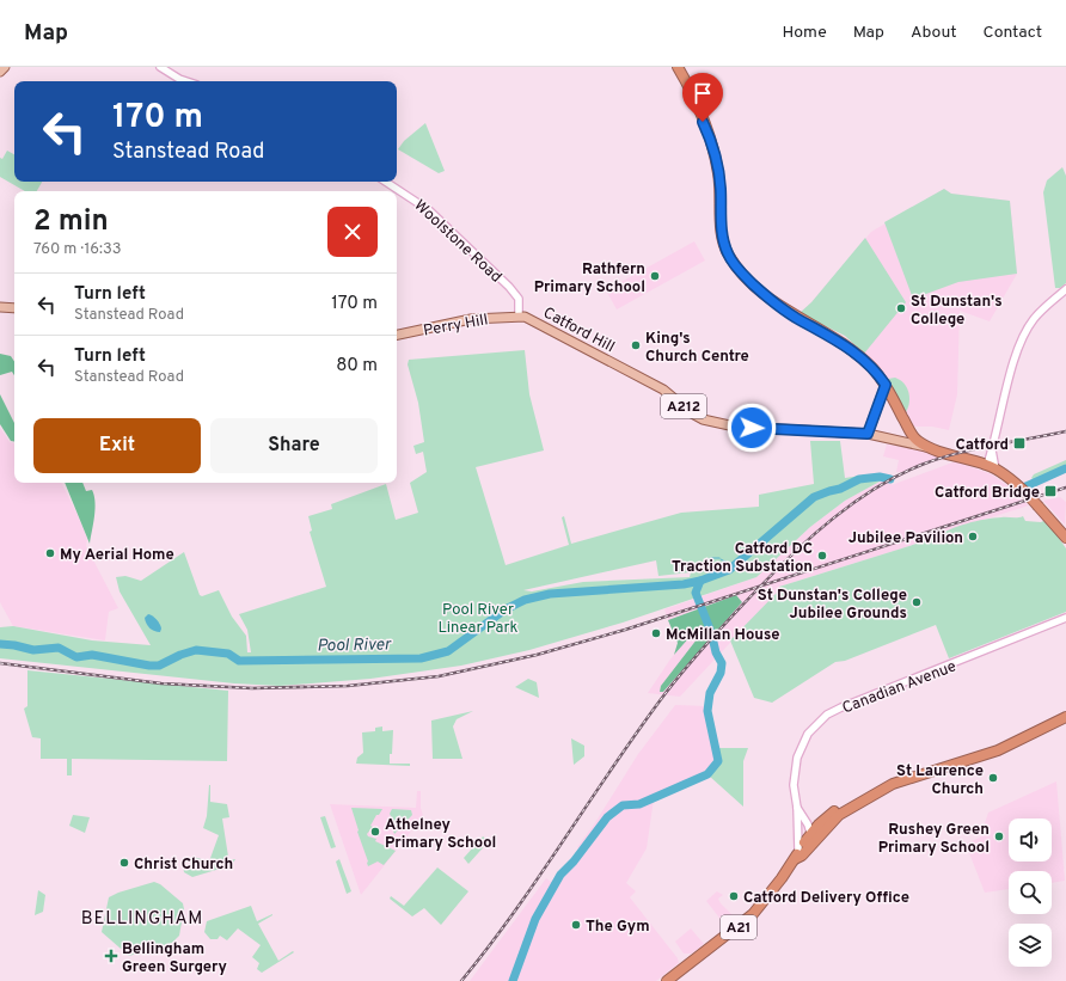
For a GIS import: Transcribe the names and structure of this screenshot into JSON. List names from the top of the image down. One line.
{"streets":{"highway":["Catford Hill","A21"],"main road":["Perry Hill","A212"],"street":["Woolstone Road","Canadian Avenue"]},"crossings":[["Woolstone Road","Perry Hill"],["Woolstone Road","Catford Hill"],["Perry Hill","Catford Hill"],["Canadian Avenue","A21"]],"districts":["BELLINGHAM"],"water":["Pool River"],"parks":["Pool River Linear Park"],"places":{"other":["Rathfern Primary School","St Dunstan's College","King's Church Centre","Jubilee Pavilion","My Aerial Home","Catford DC Traction Substation","St Dunstan's College Jubilee Grounds","McMillan House","St Laurence Church","Athelney Primary School","Rushey Green Primary School","Christ Church","Catford Delivery Office","The Gym"],"transit":["Catford","Catford Bridge"],"health":["Bellingham Green Surgery"]},"page":{"header":"Map","nav":["Home","Map","About","Contact"],"turn":["170 m","Stanstead Road"],"heading":["2 min","760 m · 16:33"],"list":[{"name":"Turn left","note":"Stanstead Road","value":"170 m"},{"name":"Turn left","note":"Stanstead Road","value":"80 m"}],"buttons":["Exit","Share"]}}
